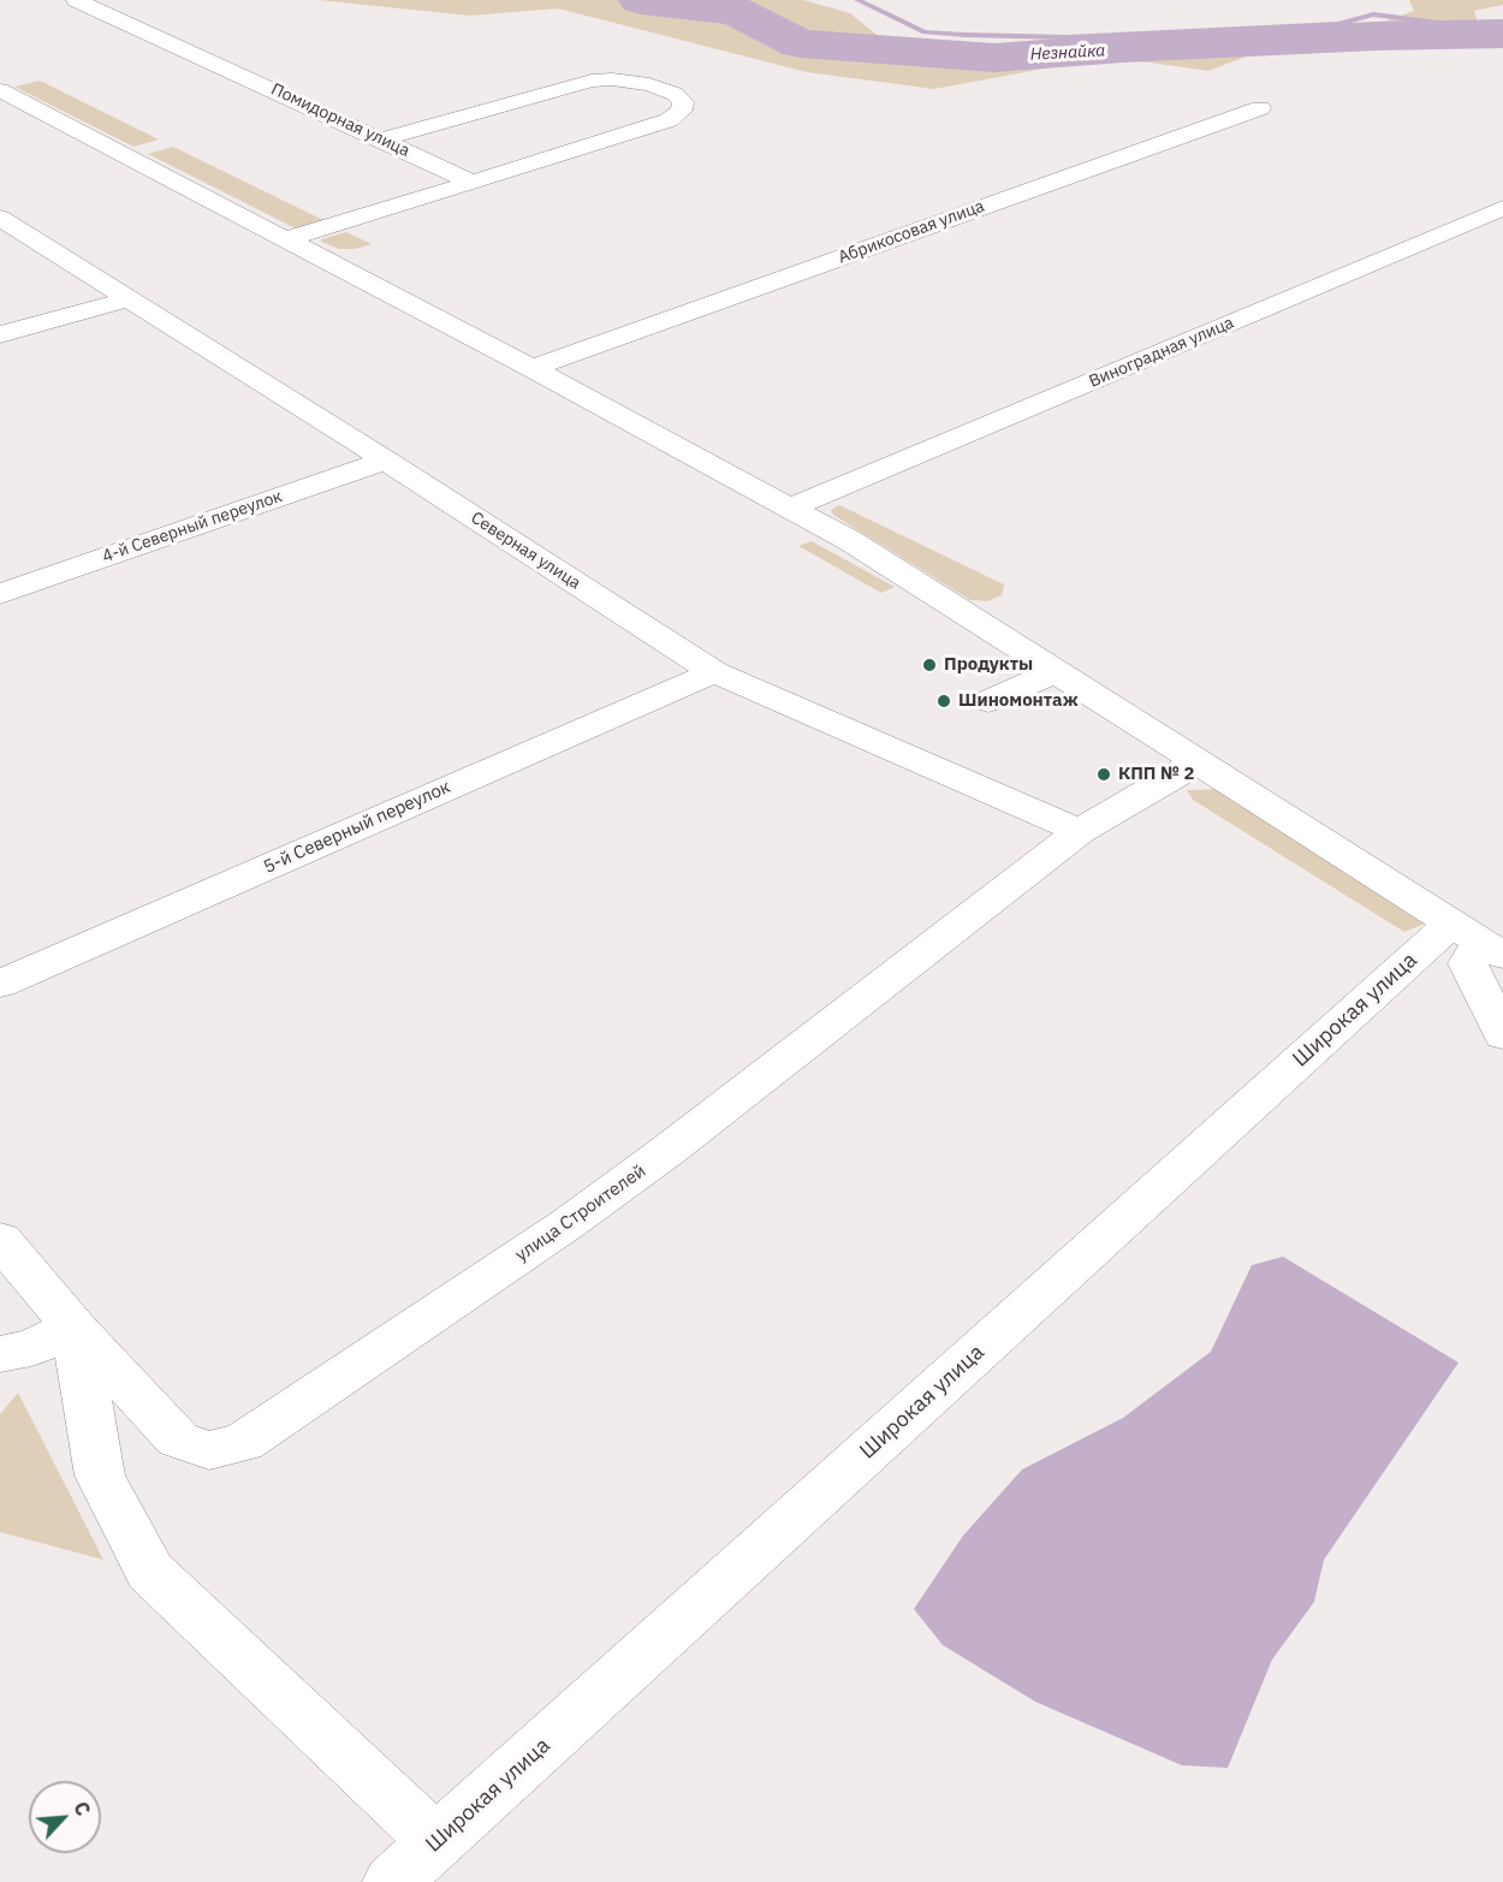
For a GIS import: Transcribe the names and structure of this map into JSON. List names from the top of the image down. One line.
{"streets":{"street":["Помидорная улица","Абрикосовая улица","Виноградная улица","4-й Северный переулок","Северная улица","5-й Северный переулок","Широкая улица","улица Строителей"]},"crossings":[["4-й Северный переулок","Северная улица"],["Северная улица","5-й Северный переулок"],["Северная улица","улица Строителей"]],"water":["Незнайка"],"places":["Продукты","Шиномонтаж","КПП № 2"],"north":"top right"}
